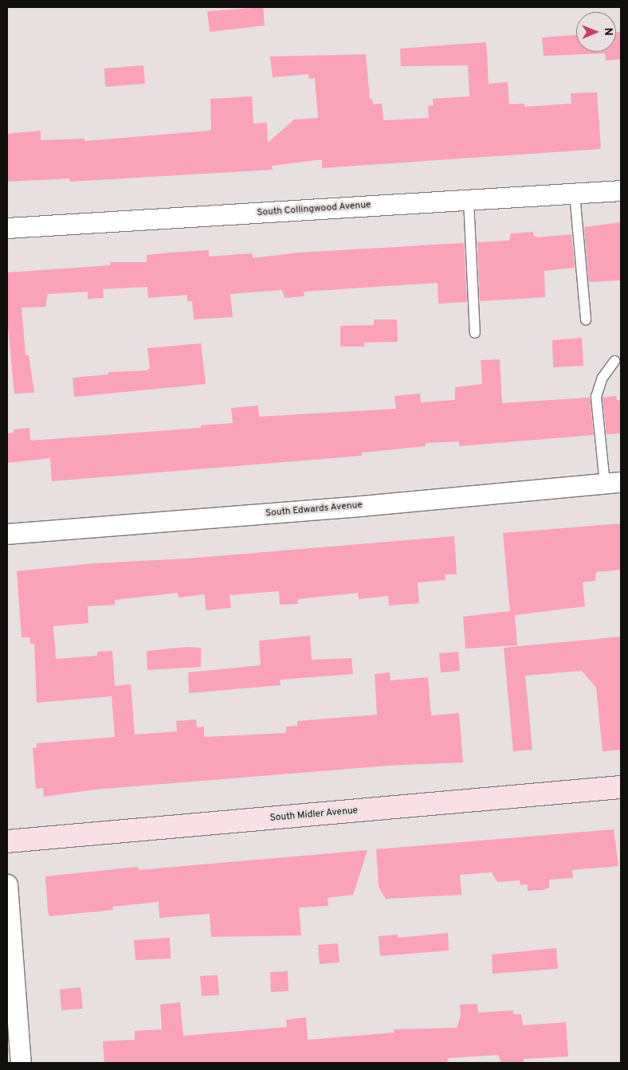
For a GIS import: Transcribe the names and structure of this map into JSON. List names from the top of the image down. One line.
{"streets":{"main road":["South Midler Avenue"],"street":["South Collingwood Avenue","South Edwards Avenue"]},"north":"right"}
